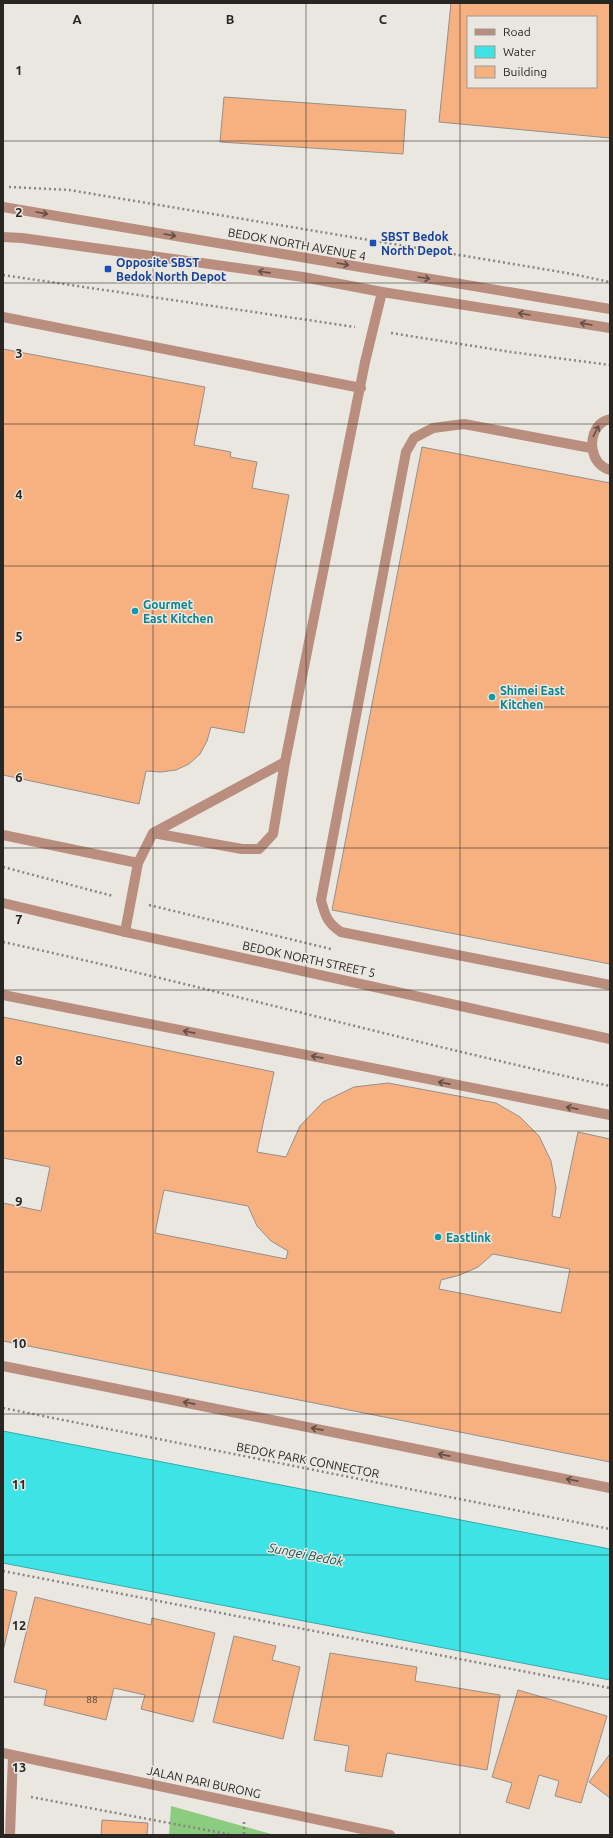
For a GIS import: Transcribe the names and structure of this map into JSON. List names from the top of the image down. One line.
{"streets":{"street":["BEDOK NORTH AVENUE 4","BEDOK NORTH STREET 5","JALAN PARI BURONG"],"path":["BEDOK PARK CONNECTOR"]},"water":["Sungei Bedok"],"places":{"transit":["SBST Bedok North Depot","Opposite SBST Bedok North Depot"],"other":["Gourmet East Kitchen","Shimei East Kitchen","Eastlink"]},"house_numbers":["88"],"legend":["Road","Water","Building"],"grid":{"columns":["A","B","C"],"rows":["1","2","3","4","5","6","7","8","9","10","11","12","13"]}}
